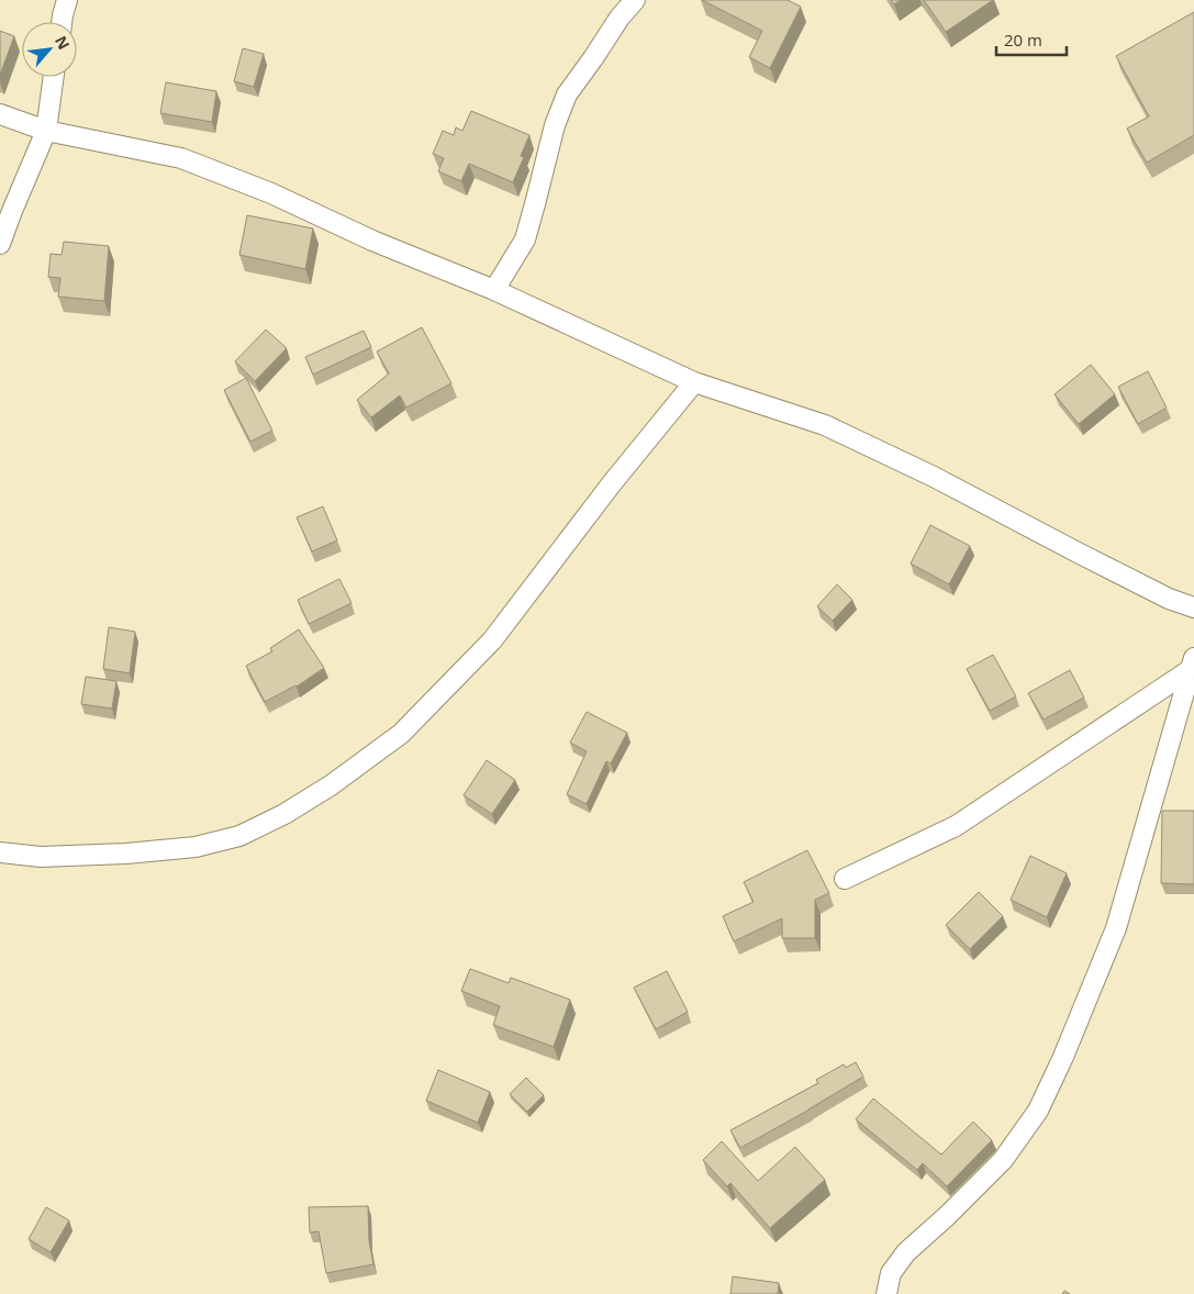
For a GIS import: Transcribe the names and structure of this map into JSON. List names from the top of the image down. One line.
{"scale_bar":"20 m","north":"top right"}
